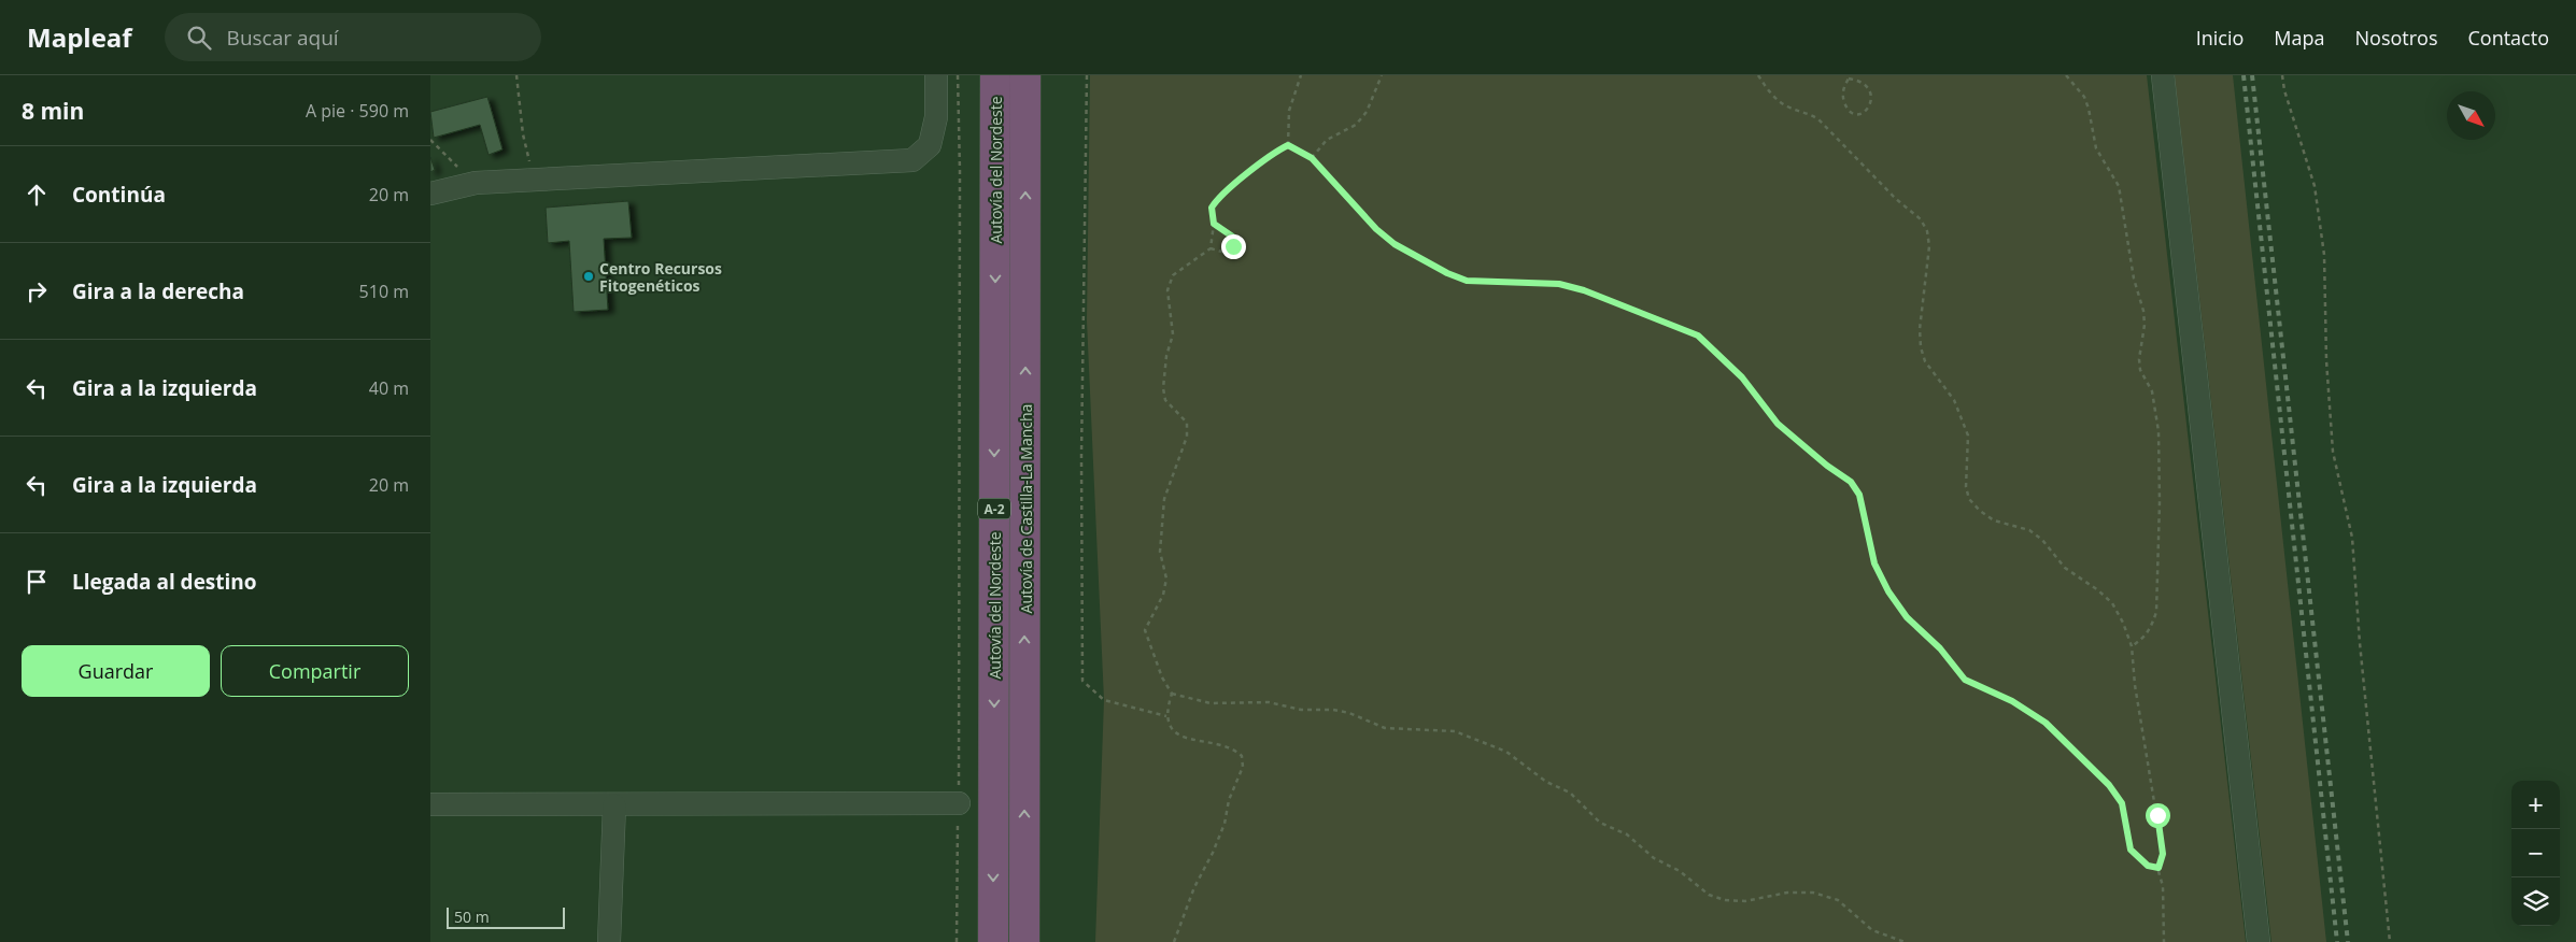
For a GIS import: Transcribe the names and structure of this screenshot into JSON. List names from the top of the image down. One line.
{"streets":{"highway":["Autovía del Nordeste","A-2","Autovía de Castilla-La Mancha"]},"one_way":["Autovía del Nordeste","Autovía de Castilla-La Mancha"],"places":["Centro Recursos Fitogenéticos"],"scale_bar":"50 m","north":"bottom right","page":{"header":"Mapleaf","search":"Buscar aquí","nav":["Inicio","Mapa","Nosotros","Contacto"],"heading":["8 min","A pie · 590 m"],"list":[["Continúa","20 m"],["Gira a la derecha","510 m"],["Gira a la izquierda","40 m"],["Gira a la izquierda","20 m"],"Llegada al destino"],"buttons":["Guardar","Compartir"],"map_buttons":["+","−"],"scale":"50 m"}}
